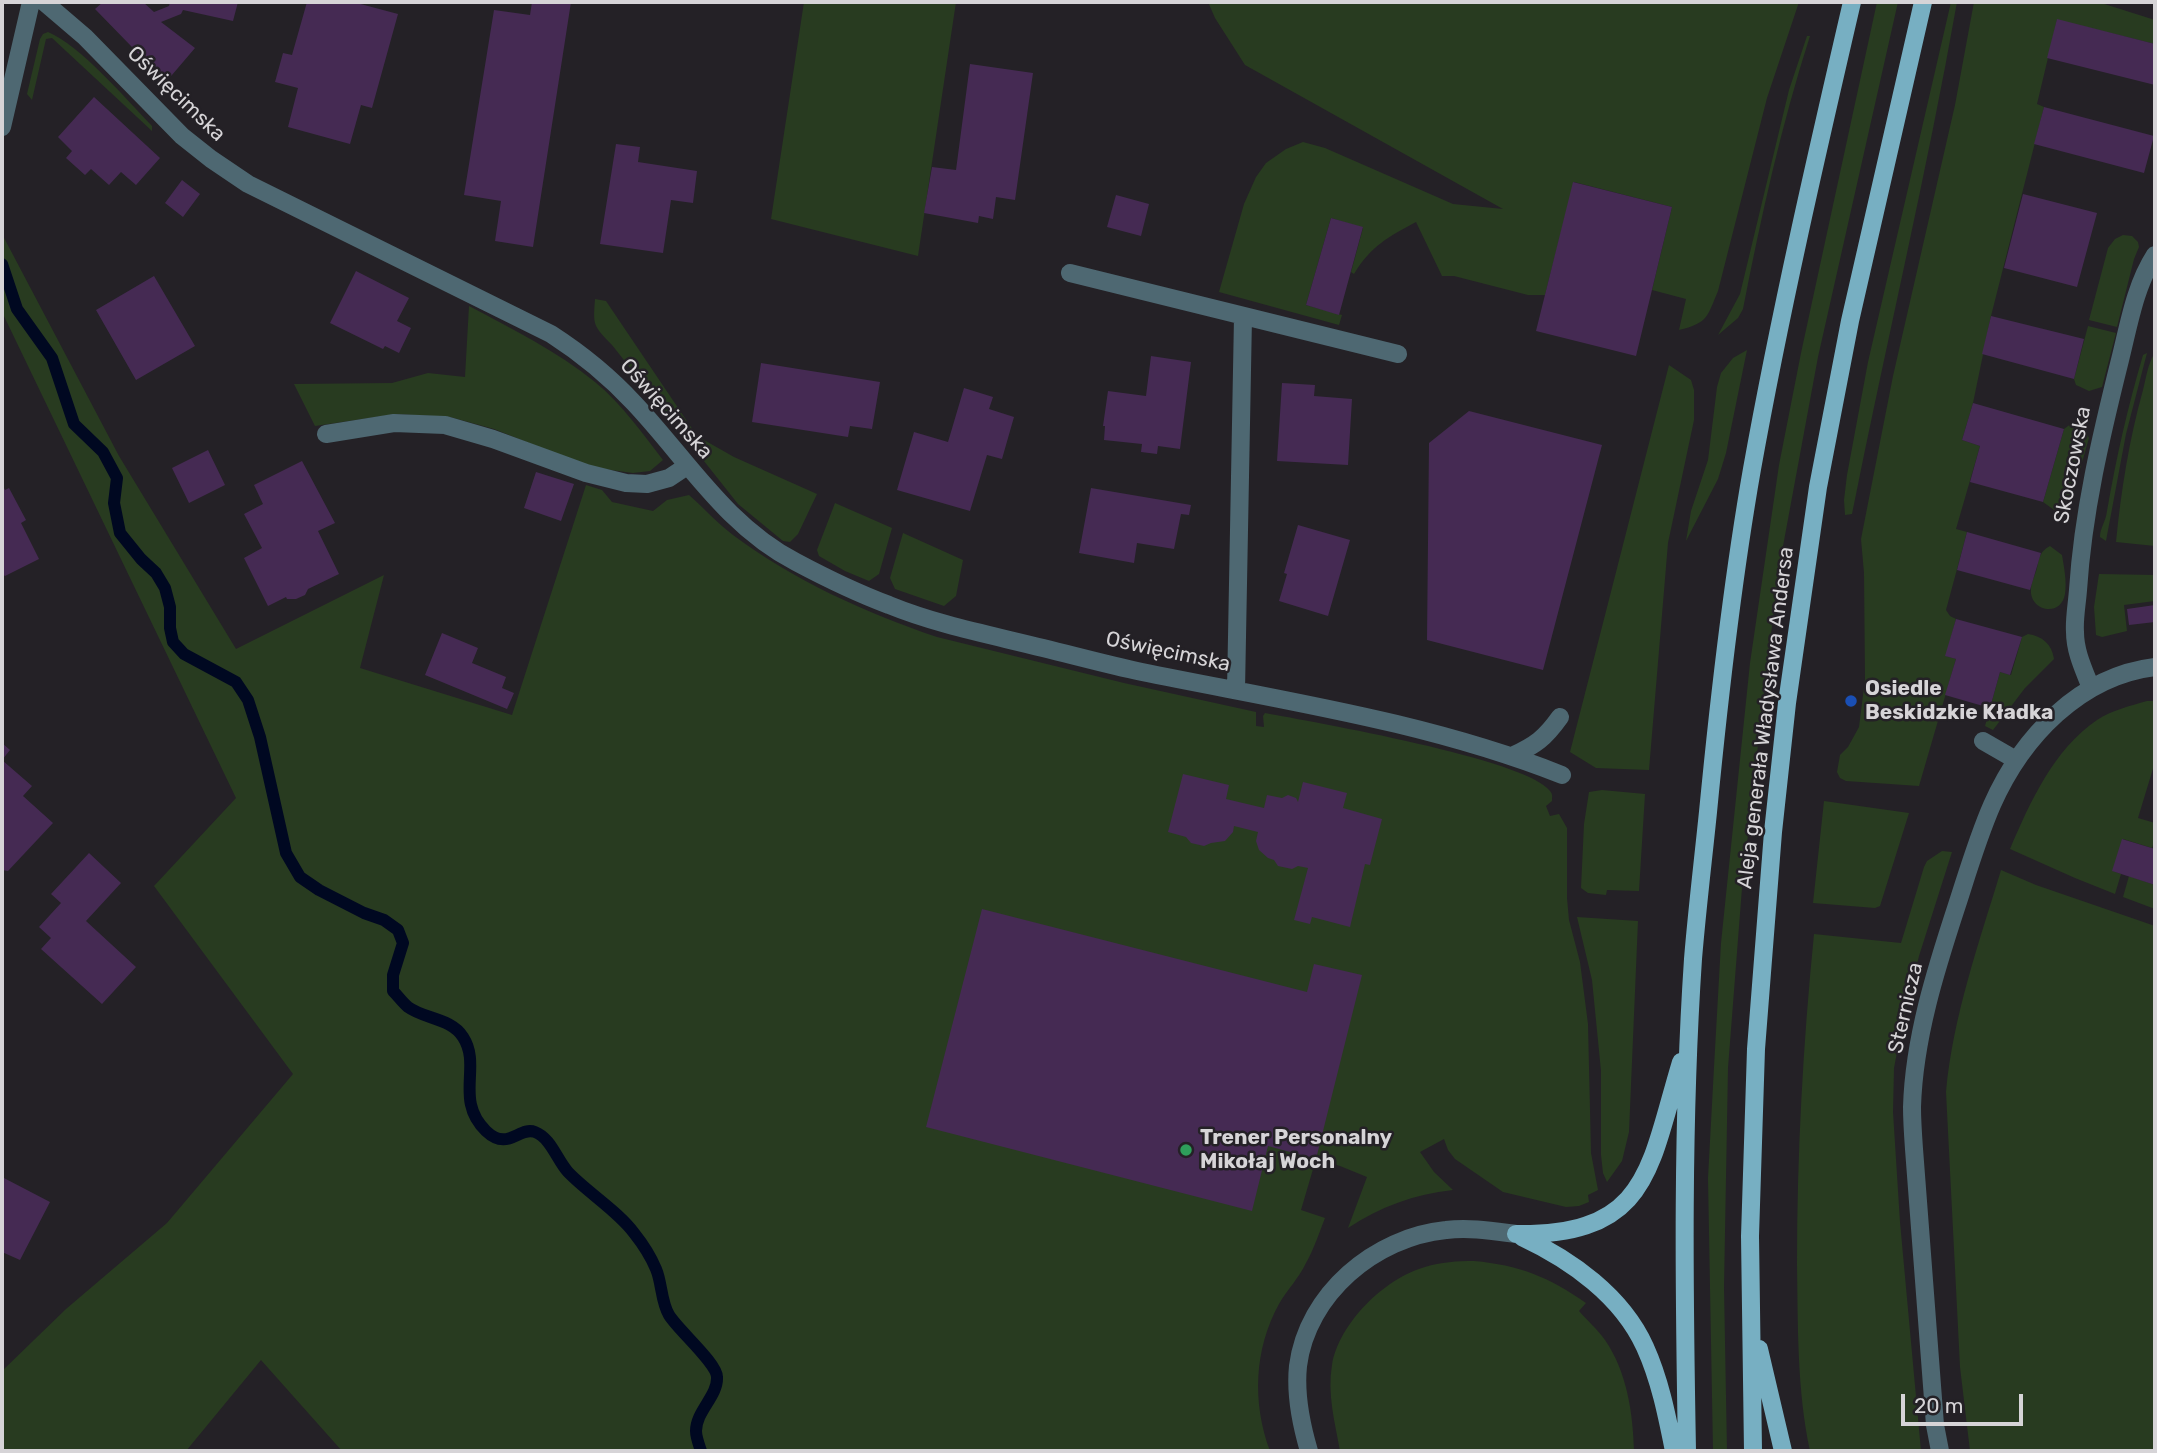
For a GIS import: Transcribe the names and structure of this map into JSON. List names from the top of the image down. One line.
{"streets":{"main road":["Aleja generała Władysława Andersa"],"street":["Oświęcimska","Skoczowska","Sternicza"]},"crossings":[["Skoczowska","Sternicza"]],"places":["Osiedle Beskidzkie Kładka","Trener Personalny Mikołaj Woch"],"scale_bar":"20 m"}
